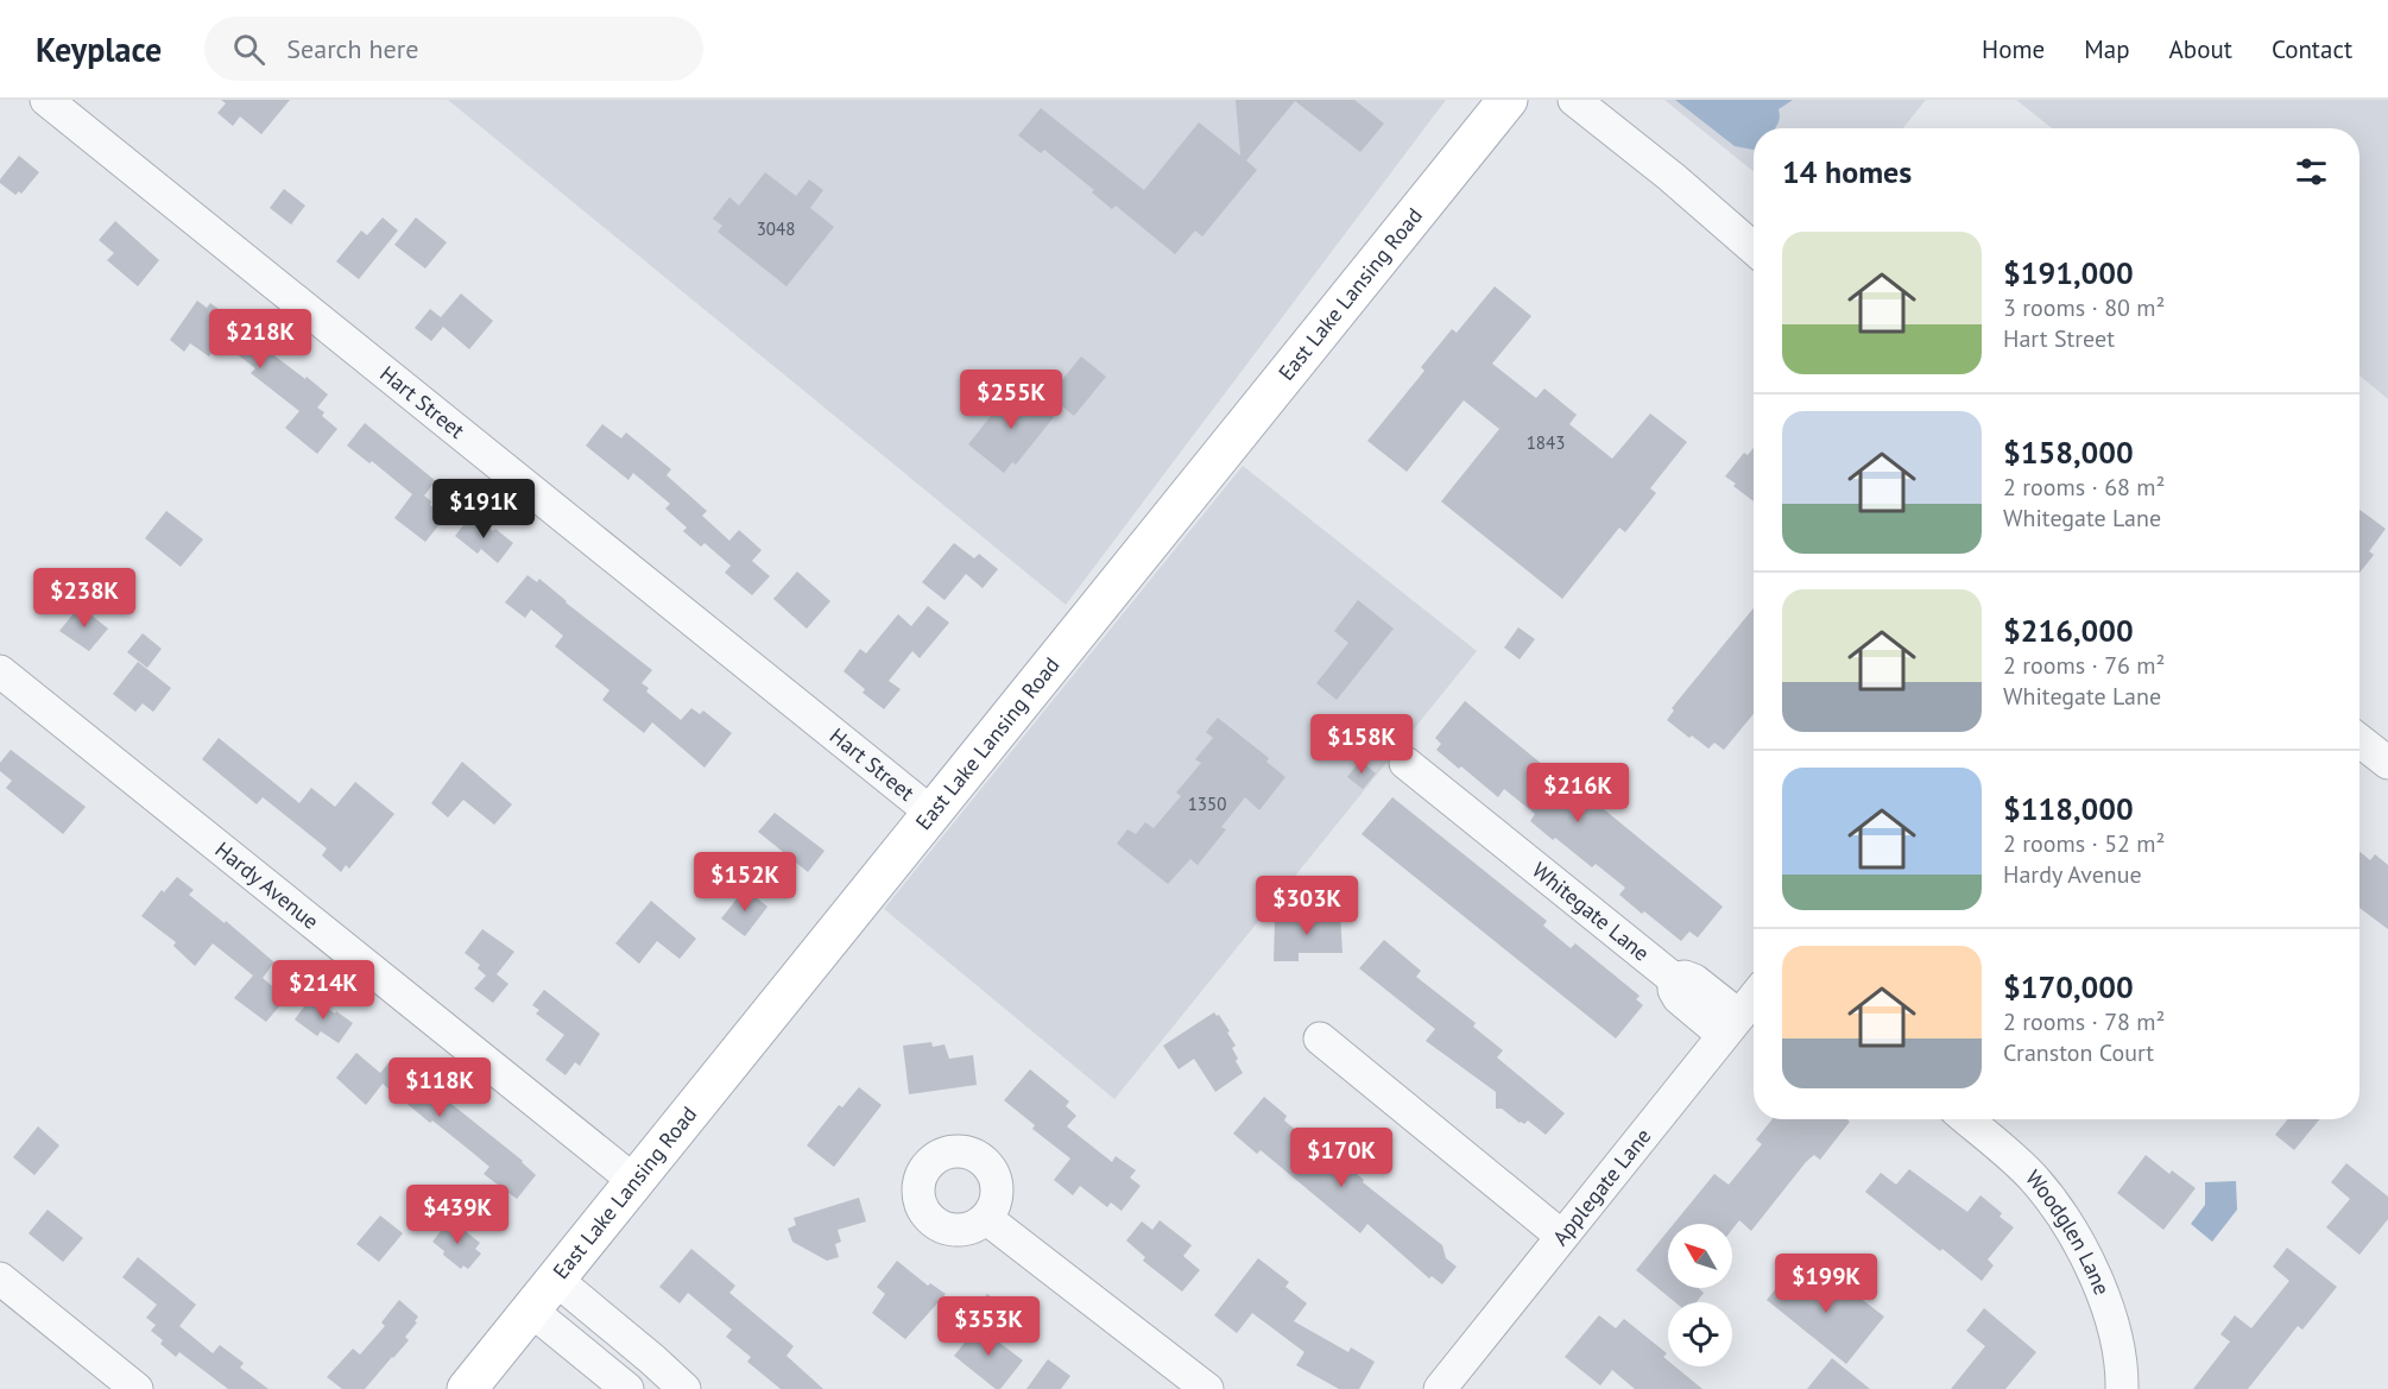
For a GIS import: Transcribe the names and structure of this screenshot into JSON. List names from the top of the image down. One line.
{"streets":{"main road":["East Lake Lansing Road"],"street":["Hart Street","Hardy Avenue","Whitegate Lane","Applegate Lane","Woodglen Lane"]},"crossings":[["East Lake Lansing Road","Hart Street"],["East Lake Lansing Road","Hardy Avenue"],["Whitegate Lane","Applegate Lane"]],"house_numbers":["3048","1843","1350"],"north":"top left","page":{"header":"Keyplace","search":"Search here","nav":["Home","Map","About","Contact"],"heading":"14 homes","list":[{"name":"$191,000","note":"3 rooms · 80 m² · Hart Street"},{"name":"$158,000","note":"2 rooms · 68 m² · Whitegate Lane"},{"name":"$216,000","note":"2 rooms · 76 m² · Whitegate Lane"},{"name":"$118,000","note":"2 rooms · 52 m² · Hardy Avenue"},{"name":"$170,000","note":"2 rooms · 78 m² · Cranston Court"}],"price":["$218K","$255K","$191K","$238K","$158K","$216K","$152K","$303K","$214K","$118K","$170K","$439K","$199K","$353K"]}}
